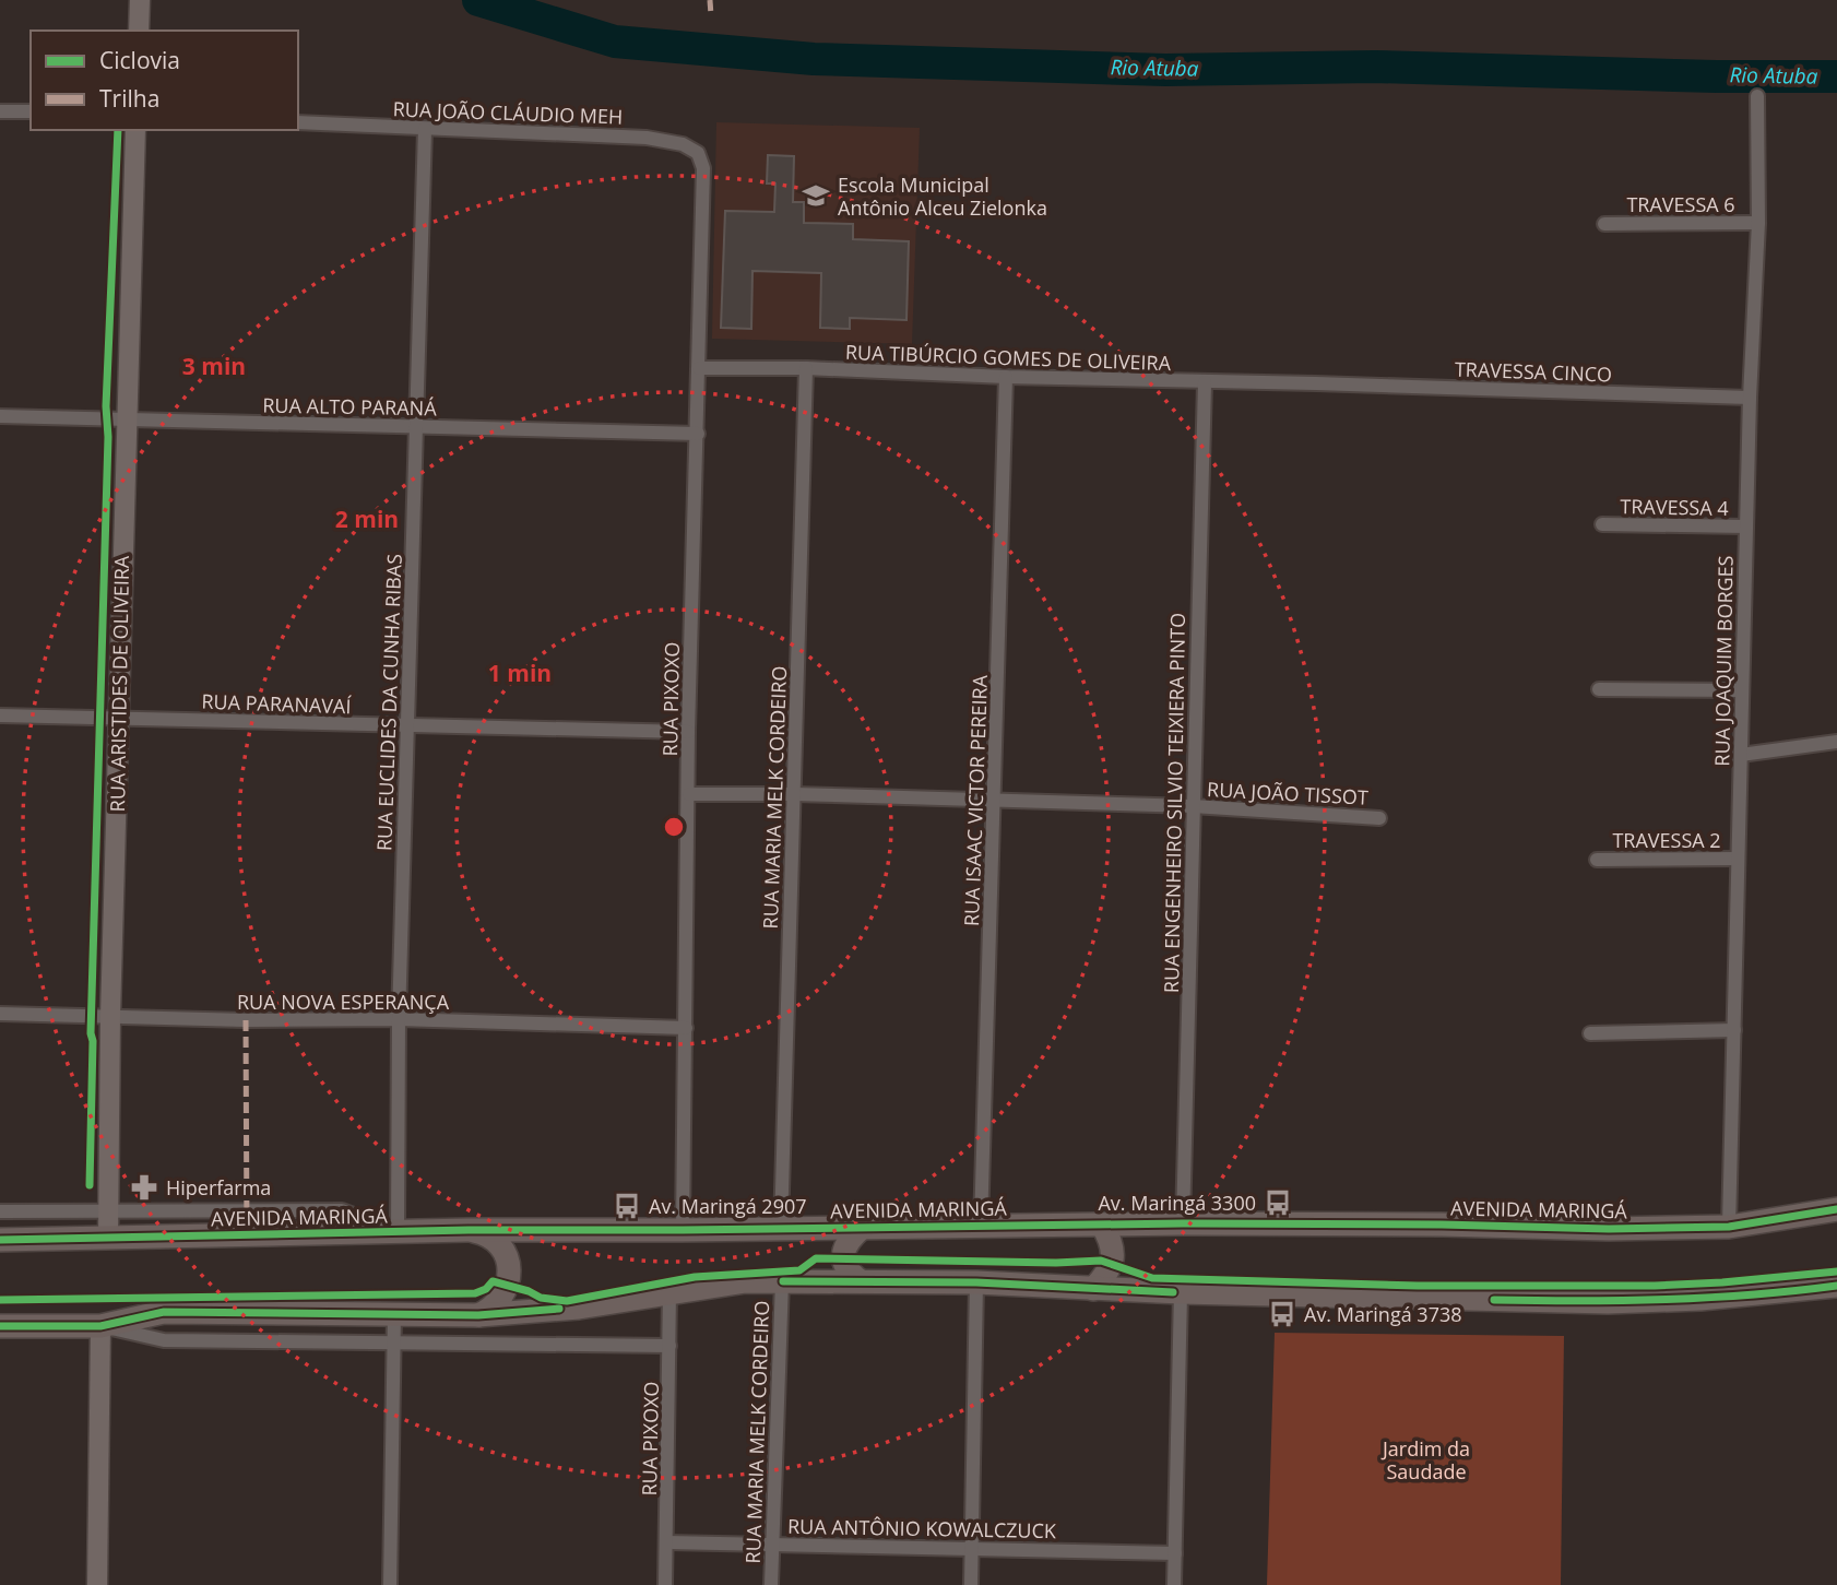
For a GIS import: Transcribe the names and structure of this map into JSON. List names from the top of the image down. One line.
{"streets":{"main road":["RUA ARISTIDES DE OLIVEIRA","AVENIDA MARINGÁ"],"street":["RUA JOÃO CLÁUDIO MEH","TRAVESSA 6","RUA TIBÚRCIO GOMES DE OLIVEIRA","TRAVESSA CINCO","RUA ALTO PARANÁ","TRAVESSA 4","RUA JOAQUIM BORGES","RUA PIXOXO","RUA EUCLIDES DA CUNHA RIBAS","RUA PARANAVAÍ","RUA JOÃO TISSOT","RUA MARIA MELK CORDEIRO","RUA ISAAC VICTOR PEREIRA","RUA ENGENHEIRO SILVIO TEIXIERA PINTO","TRAVESSA 2","RUA NOVA ESPERANÇA","RUA ANTÔNIO KOWALCZUCK"]},"crossings":[["RUA JOÃO CLÁUDIO MEH","RUA PIXOXO"],["RUA JOÃO CLÁUDIO MEH","RUA EUCLIDES DA CUNHA RIBAS"],["TRAVESSA 6","RUA JOAQUIM BORGES"],["RUA TIBÚRCIO GOMES DE OLIVEIRA","TRAVESSA CINCO"],["RUA TIBÚRCIO GOMES DE OLIVEIRA","RUA PIXOXO"],["RUA TIBÚRCIO GOMES DE OLIVEIRA","RUA MARIA MELK CORDEIRO"],["RUA TIBÚRCIO GOMES DE OLIVEIRA","RUA ISAAC VICTOR PEREIRA"],["RUA TIBÚRCIO GOMES DE OLIVEIRA","RUA ENGENHEIRO SILVIO TEIXIERA PINTO"],["TRAVESSA CINCO","RUA JOAQUIM BORGES"],["RUA ALTO PARANÁ","RUA ARISTIDES DE OLIVEIRA"],["RUA ALTO PARANÁ","RUA PIXOXO"],["RUA ALTO PARANÁ","RUA EUCLIDES DA CUNHA RIBAS"],["TRAVESSA 4","RUA JOAQUIM BORGES"],["RUA JOAQUIM BORGES","TRAVESSA 2"],["RUA JOAQUIM BORGES","AVENIDA MARINGÁ"],["RUA ARISTIDES DE OLIVEIRA","RUA PARANAVAÍ"],["RUA ARISTIDES DE OLIVEIRA","RUA NOVA ESPERANÇA"],["RUA ARISTIDES DE OLIVEIRA","AVENIDA MARINGÁ"],["RUA PIXOXO","RUA PARANAVAÍ"],["RUA PIXOXO","RUA JOÃO TISSOT"],["RUA PIXOXO","RUA NOVA ESPERANÇA"],["RUA PIXOXO","AVENIDA MARINGÁ"],["RUA PIXOXO","RUA ANTÔNIO KOWALCZUCK"],["RUA EUCLIDES DA CUNHA RIBAS","RUA PARANAVAÍ"],["RUA EUCLIDES DA CUNHA RIBAS","RUA NOVA ESPERANÇA"],["RUA EUCLIDES DA CUNHA RIBAS","AVENIDA MARINGÁ"],["RUA JOÃO TISSOT","RUA MARIA MELK CORDEIRO"],["RUA JOÃO TISSOT","RUA ISAAC VICTOR PEREIRA"],["RUA JOÃO TISSOT","RUA ENGENHEIRO SILVIO TEIXIERA PINTO"],["RUA MARIA MELK CORDEIRO","AVENIDA MARINGÁ"],["RUA MARIA MELK CORDEIRO","RUA ANTÔNIO KOWALCZUCK"],["RUA ISAAC VICTOR PEREIRA","AVENIDA MARINGÁ"],["RUA ENGENHEIRO SILVIO TEIXIERA PINTO","AVENIDA MARINGÁ"]],"water":["Rio Atuba"],"parks":["Jardim da Saudade"],"places":{"school or university":["Escola Municipal Antônio Alceu Zielonka"],"pharmacy":["Hiperfarma"],"bus stop":["Av. Maringá 3300","Av. Maringá 2907","Av. Maringá 3738"]},"legend":["Ciclovia","Trilha"],"rings":["3 min","2 min","1 min"]}
